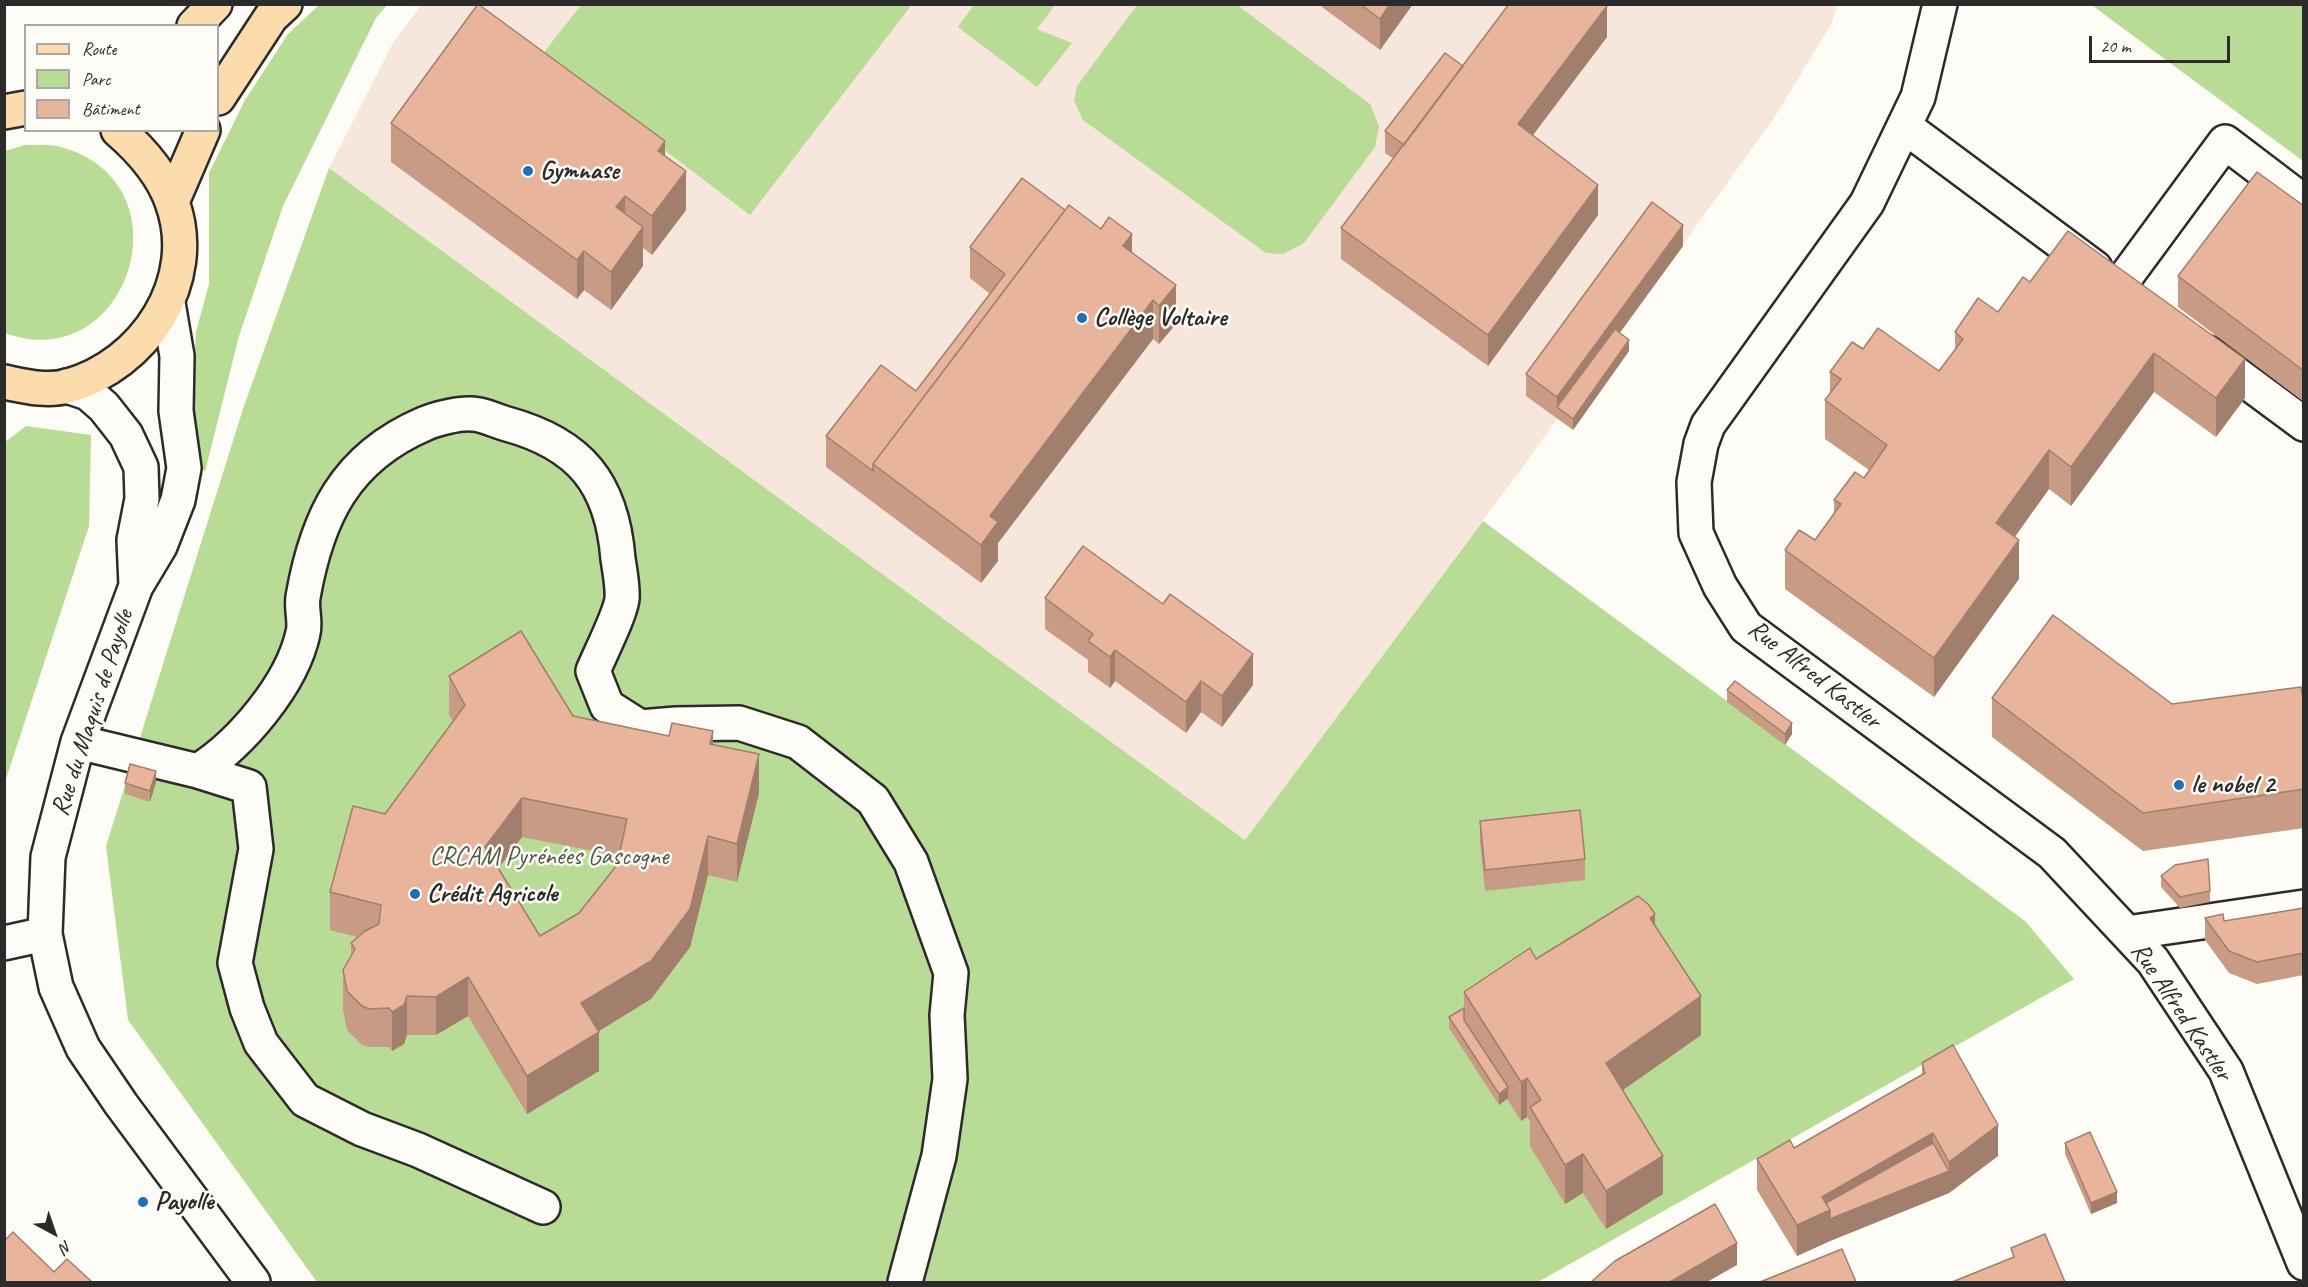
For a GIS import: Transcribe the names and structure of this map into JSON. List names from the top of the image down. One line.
{"streets":{"street":["Rue Alfred Kastler","Rue du Maquis de Payolle"]},"parks":["CRCAM Pyrénées Gascogne"],"places":["Gymnase","Collège Voltaire","le nobel 2","Crédit Agricole","Payolle"],"legend":["Route","Parc","Bâtiment"],"scale_bar":"20 m","north":"bottom right"}
